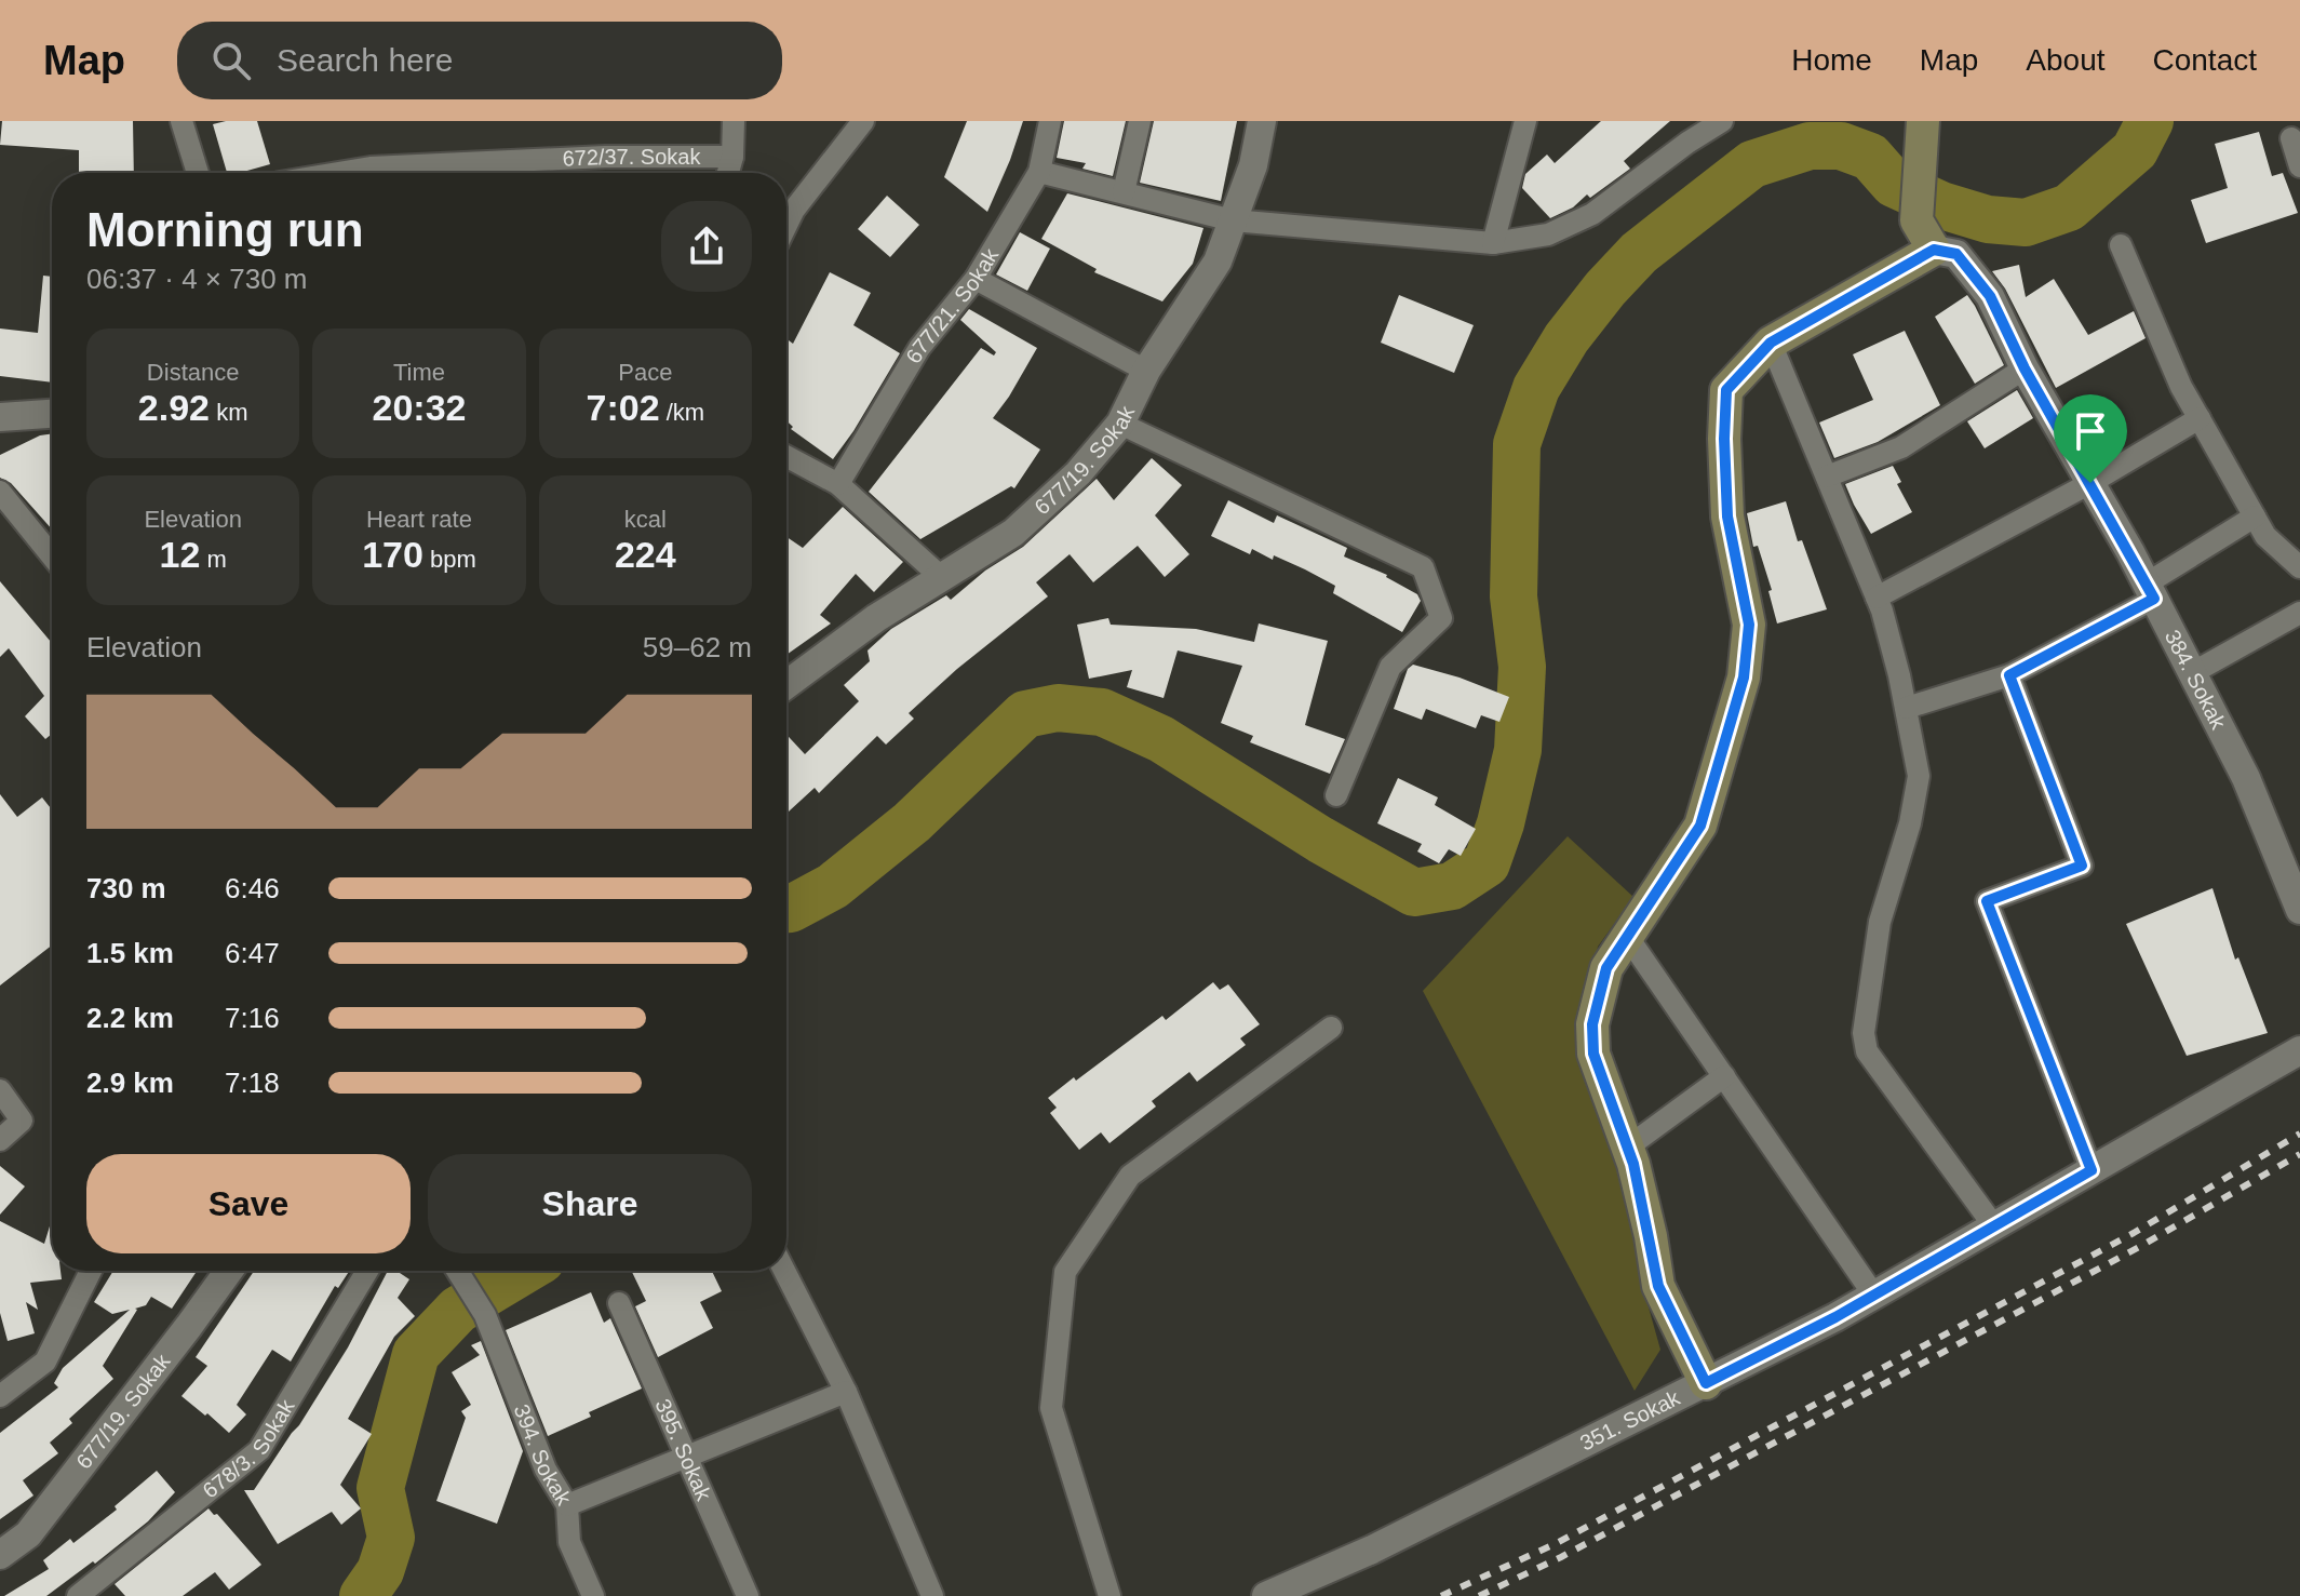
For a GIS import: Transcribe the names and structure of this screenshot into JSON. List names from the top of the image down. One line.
{"streets":{"street":["672/37. Sokak","677/21. Sokak","677/19. Sokak","384. Sokak","351. Sokak","678/3. Sokak","395. Sokak","394. Sokak"]},"page":{"header":"Map","search":"Search here","nav":["Home","Map","About","Contact"],"heading":["Morning run","06:37 · 4 × 730 m"],"stats":[["Distance","2.92 km"],["Time","20:32"],["Pace","7:02 /km"],["Elevation","12 m"],["Heart rate","170 bpm"],["kcal","224"]],"chart":["Elevation","59–62 m"],"list":[{"name":"730 m","note":"6:46"},{"name":"1.5 km","note":"6:47"},{"name":"2.2 km","note":"7:16"},{"name":"2.9 km","note":"7:18"}],"buttons":["Save","Share"]}}
